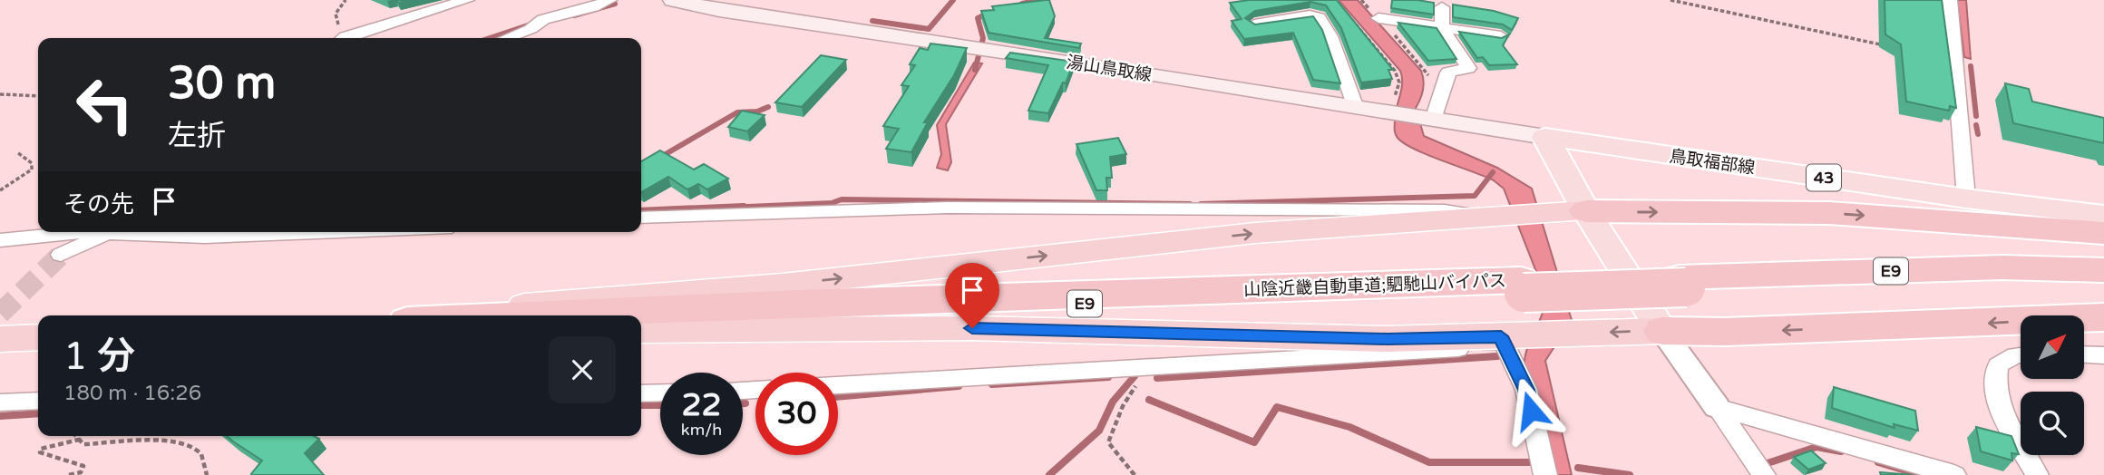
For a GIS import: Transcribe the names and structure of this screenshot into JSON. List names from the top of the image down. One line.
{"streets":{"highway":["E9","山陰近畿自動車道;駟馳山バイパス"],"main road":["湯山鳥取線","鳥取福部線","43"]},"crossings":[["湯山鳥取線","鳥取福部線"]],"north":"top right","page":{"turn":["30 m","左折"],"then":"その先","heading":["1 分","180 m · 16:26"],"speed":"22 km/h","limit":"30"}}
